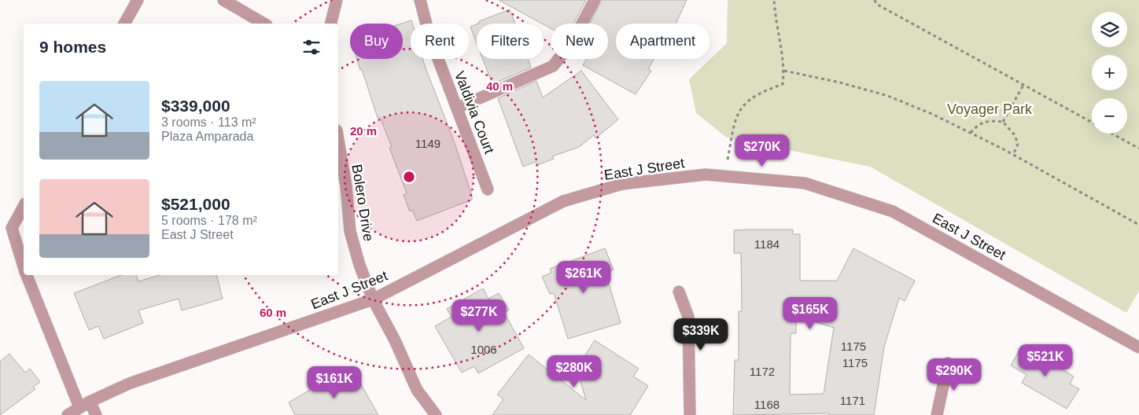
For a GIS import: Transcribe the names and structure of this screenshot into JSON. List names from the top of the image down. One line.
{"streets":{"street":["Valdivia Court","East J Street","Bolero Drive"]},"crossings":[["East J Street","Bolero Drive"]],"parks":["Voyager Park"],"house_numbers":["1149","1184","1175","1006","1175","1172","1171","1168"],"page":{"map_buttons":["+","−"],"chip":["Buy","Rent","Filters","New","Apartment"],"heading":"9 homes","list":[{"name":"$339,000","note":"3 rooms · 113 m² · Plaza Amparada"},{"name":"$521,000","note":"5 rooms · 178 m² · East J Street"}],"price":["$270K","$261K","$165K","$277K","$339K","$521K","$280K","$290K","$161K"]},"rings":["40 m","20 m","60 m"]}
